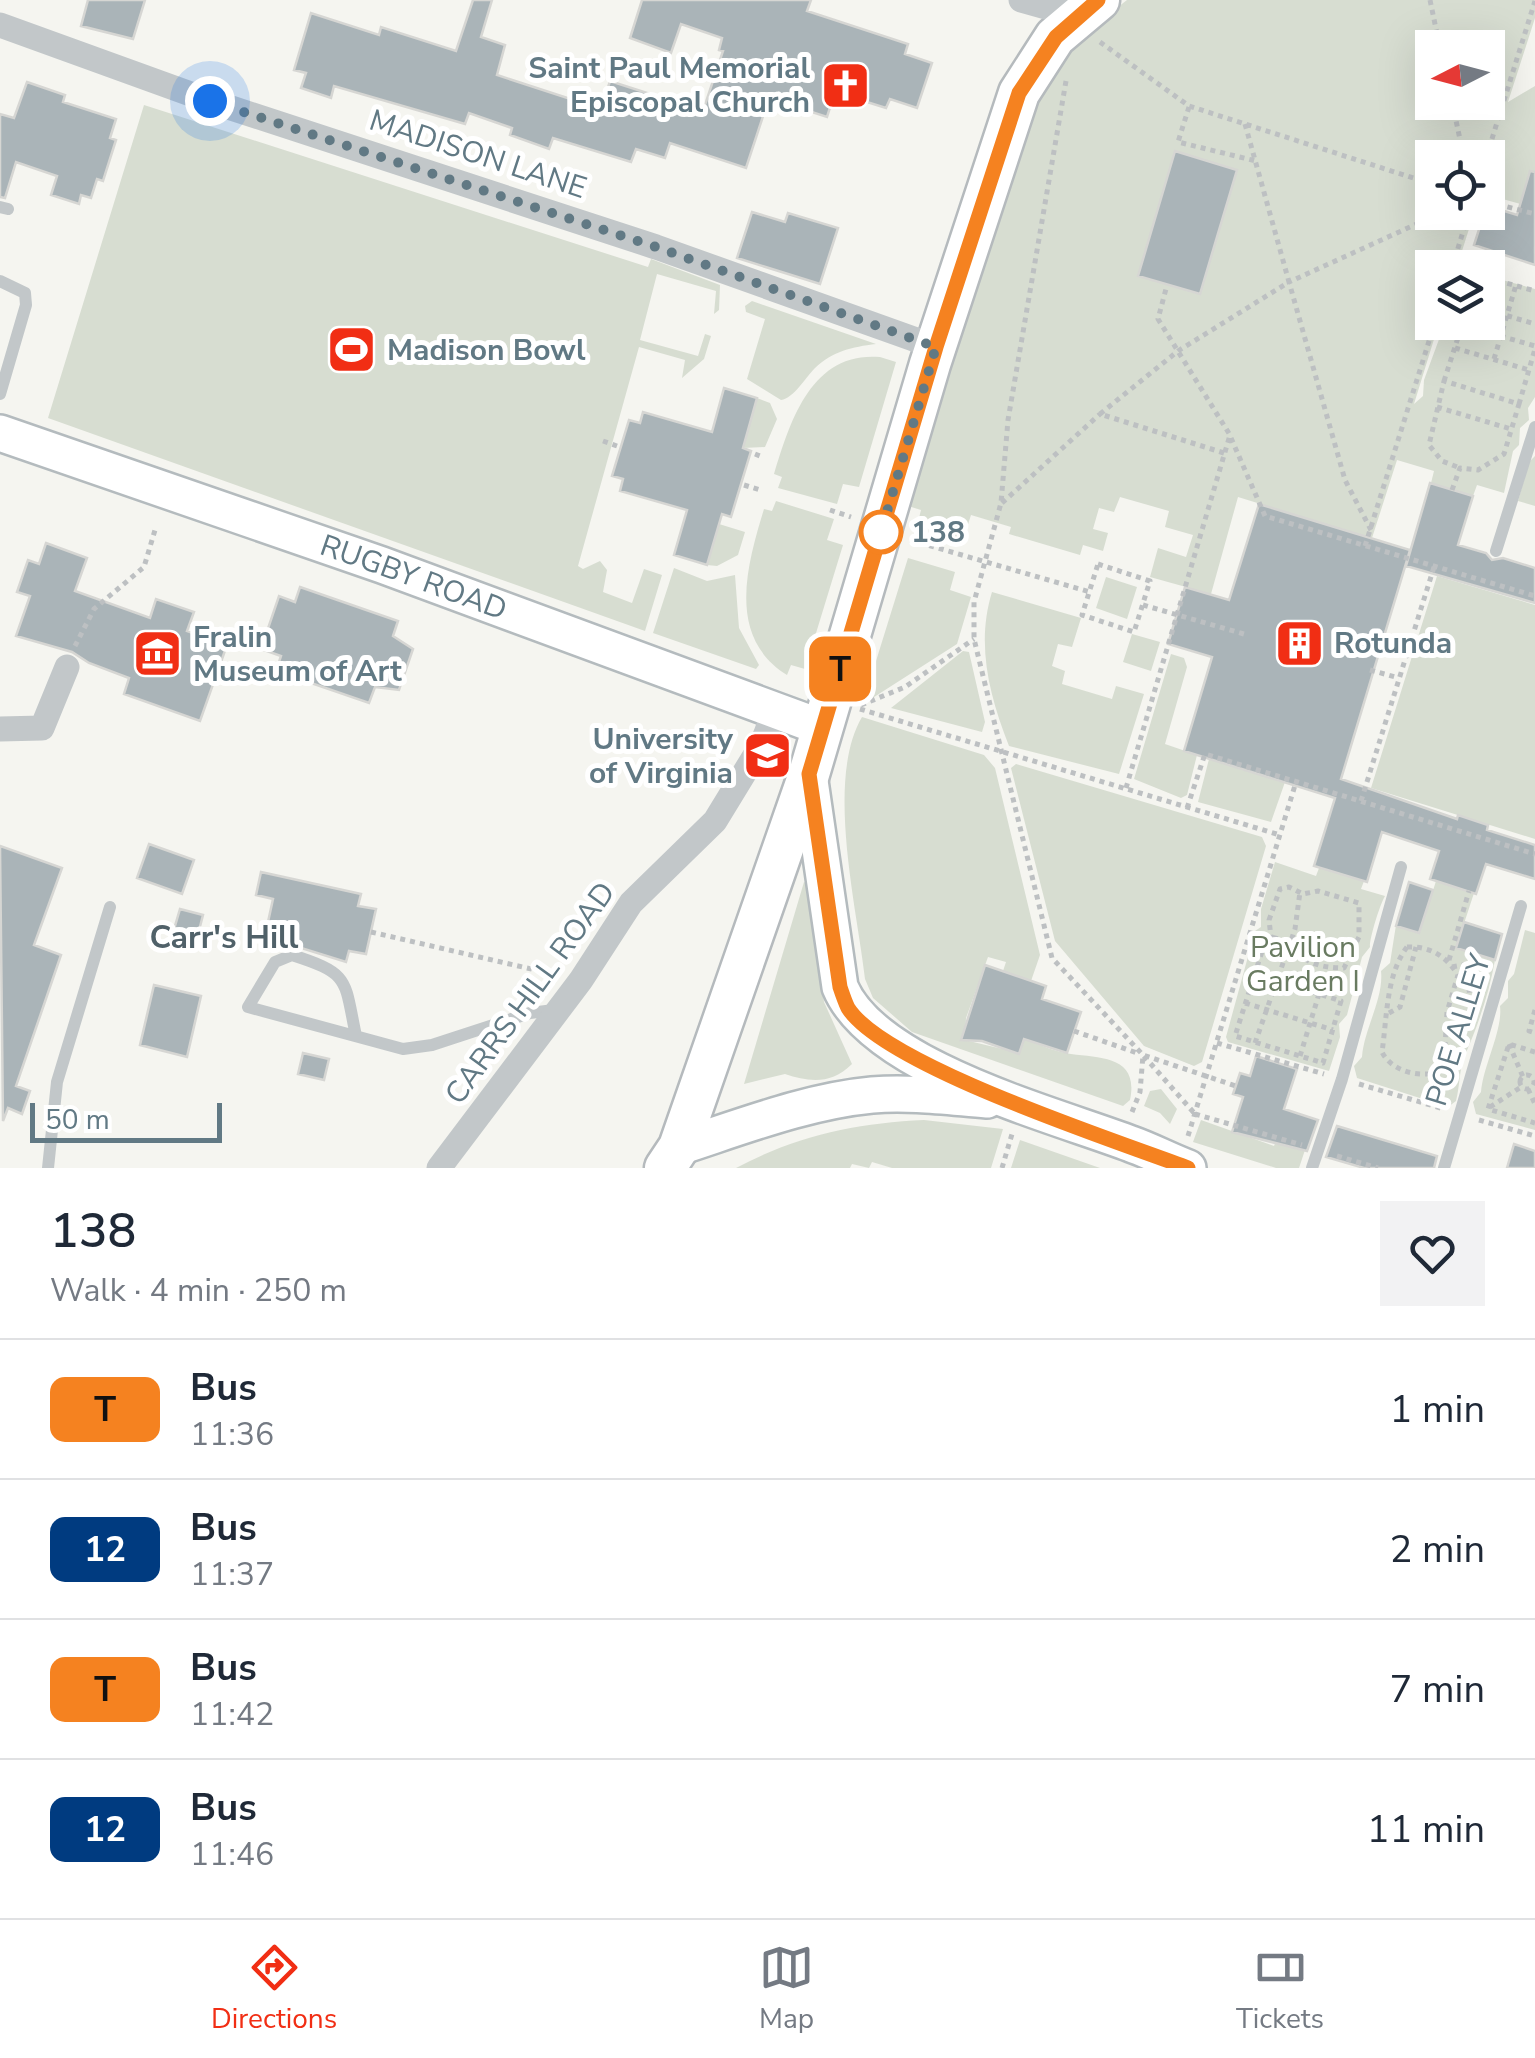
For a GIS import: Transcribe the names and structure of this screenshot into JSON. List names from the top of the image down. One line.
{"streets":{"street":["MADISON LANE","RUGBY ROAD","CARRS HILL ROAD"],"lane":["POE ALLEY"]},"crossings":[["RUGBY ROAD","CARRS HILL ROAD"]],"districts":["Carr's Hill"],"parks":["Pavilion Garden I"],"places":{"church":["Saint Paul Memorial Episcopal Church"],"sports":["Madison Bowl"],"other":["138"],"building":["Rotunda"],"museum":["Fralin Museum of Art"],"school or university":["University of Virginia"]},"lines":["bus line T"],"scale_bar":"50 m","north":"left","page":{"on_map":"T","scale":"50 m","heading":["138","Walk · 4 min · 250 m"],"list":[{"mark":"T","name":"Bus","note":"11:36","value":"1 min"},{"mark":"12","name":"Bus","note":"11:37","value":"2 min"},{"mark":"T","name":"Bus","note":"11:42","value":"7 min"},{"mark":"12","name":"Bus","note":"11:46","value":"11 min"}],"tabs":["Directions","Map","Tickets"]}}
